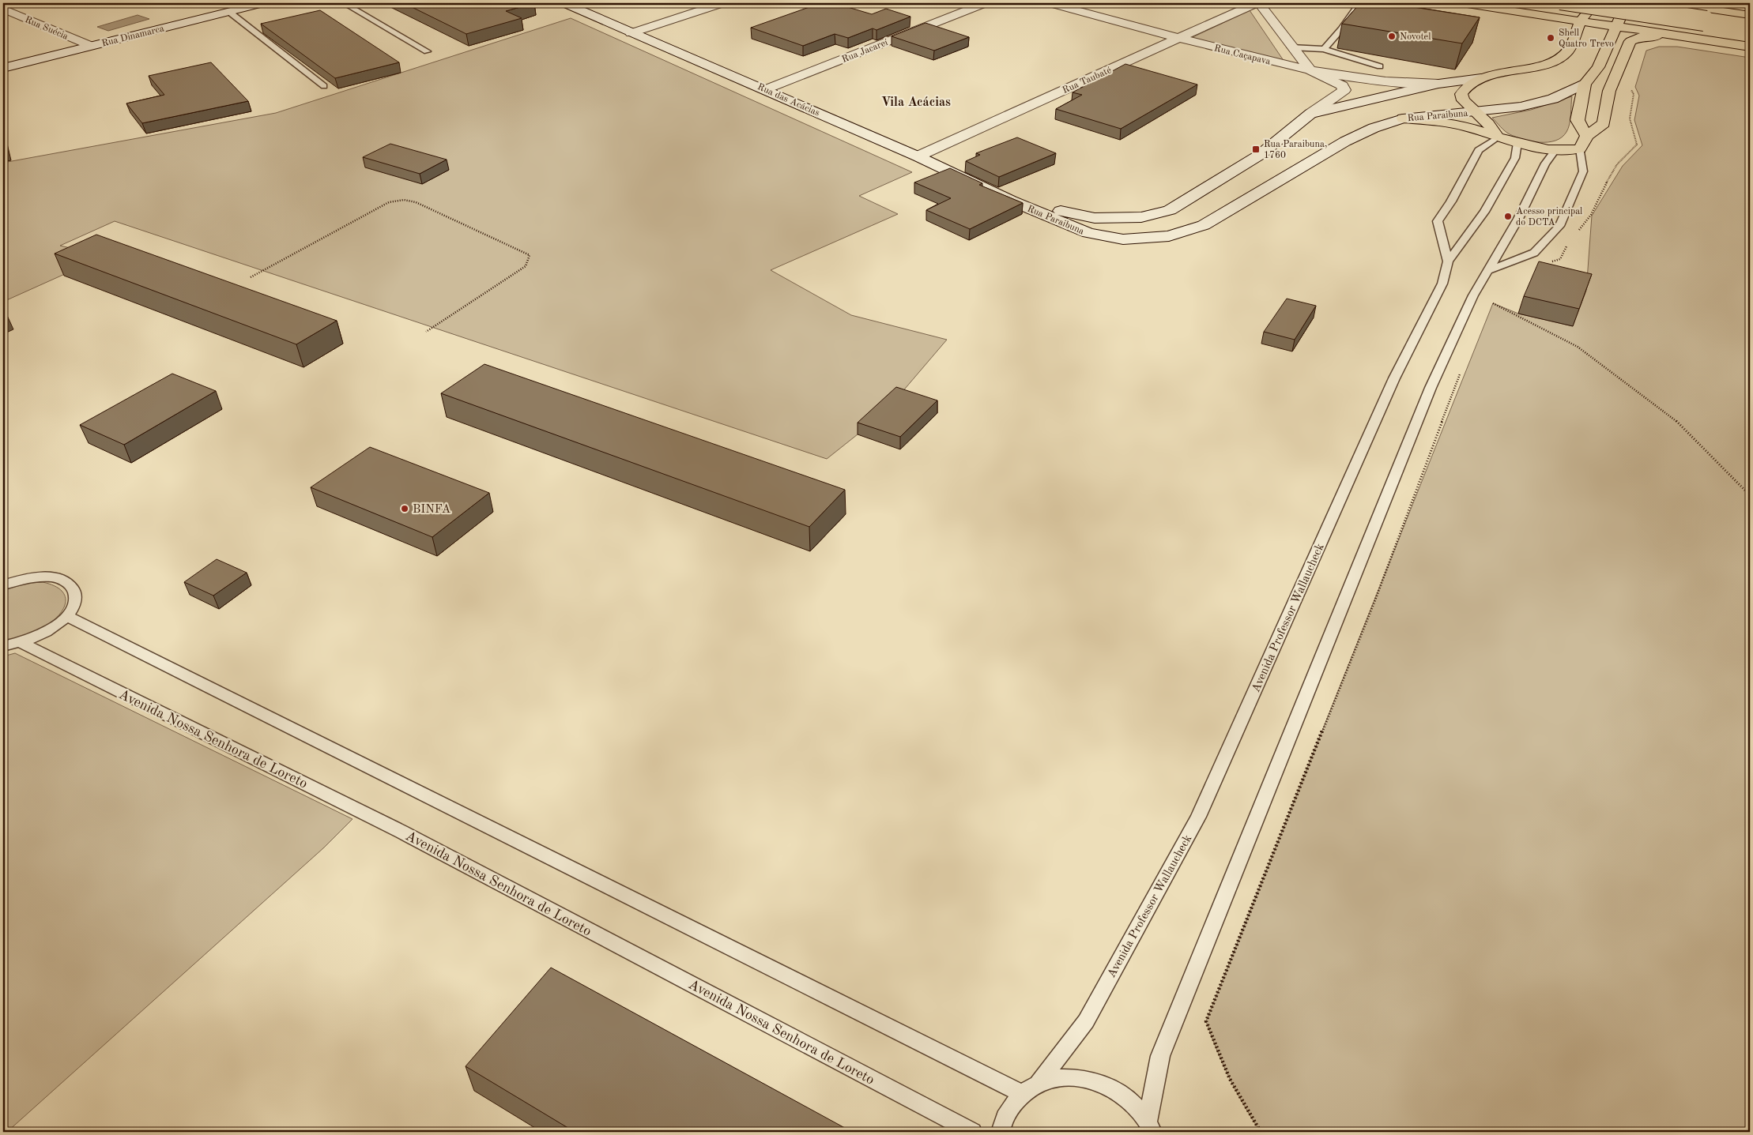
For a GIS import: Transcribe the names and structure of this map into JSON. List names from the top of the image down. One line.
{"streets":{"main road":["Rua Suécia","Rua Dinamarca","Rua Jacareí","Rua Caçapava","Rua Taubaté","Rua das Acácias","Rua Paraibuna"],"lane":["Avenida Professor Wallaucheck","Avenida Nossa Senhora de Loreto"]},"crossings":[["Rua Suécia","Rua Dinamarca"],["Rua Jacareí","Rua das Acácias"],["Rua Caçapava","Rua Taubaté"],["Rua Caçapava","Rua Paraibuna"],["Rua Taubaté","Rua das Acácias"],["Rua das Acácias","Rua Paraibuna"]],"districts":["Vila Acácias"],"places":{"other":["Novotel","Shell Quatro Trevo","Acesso principal do DCTA","BINFA"],"transit":["Rua Paraibuna, 1760"]}}
